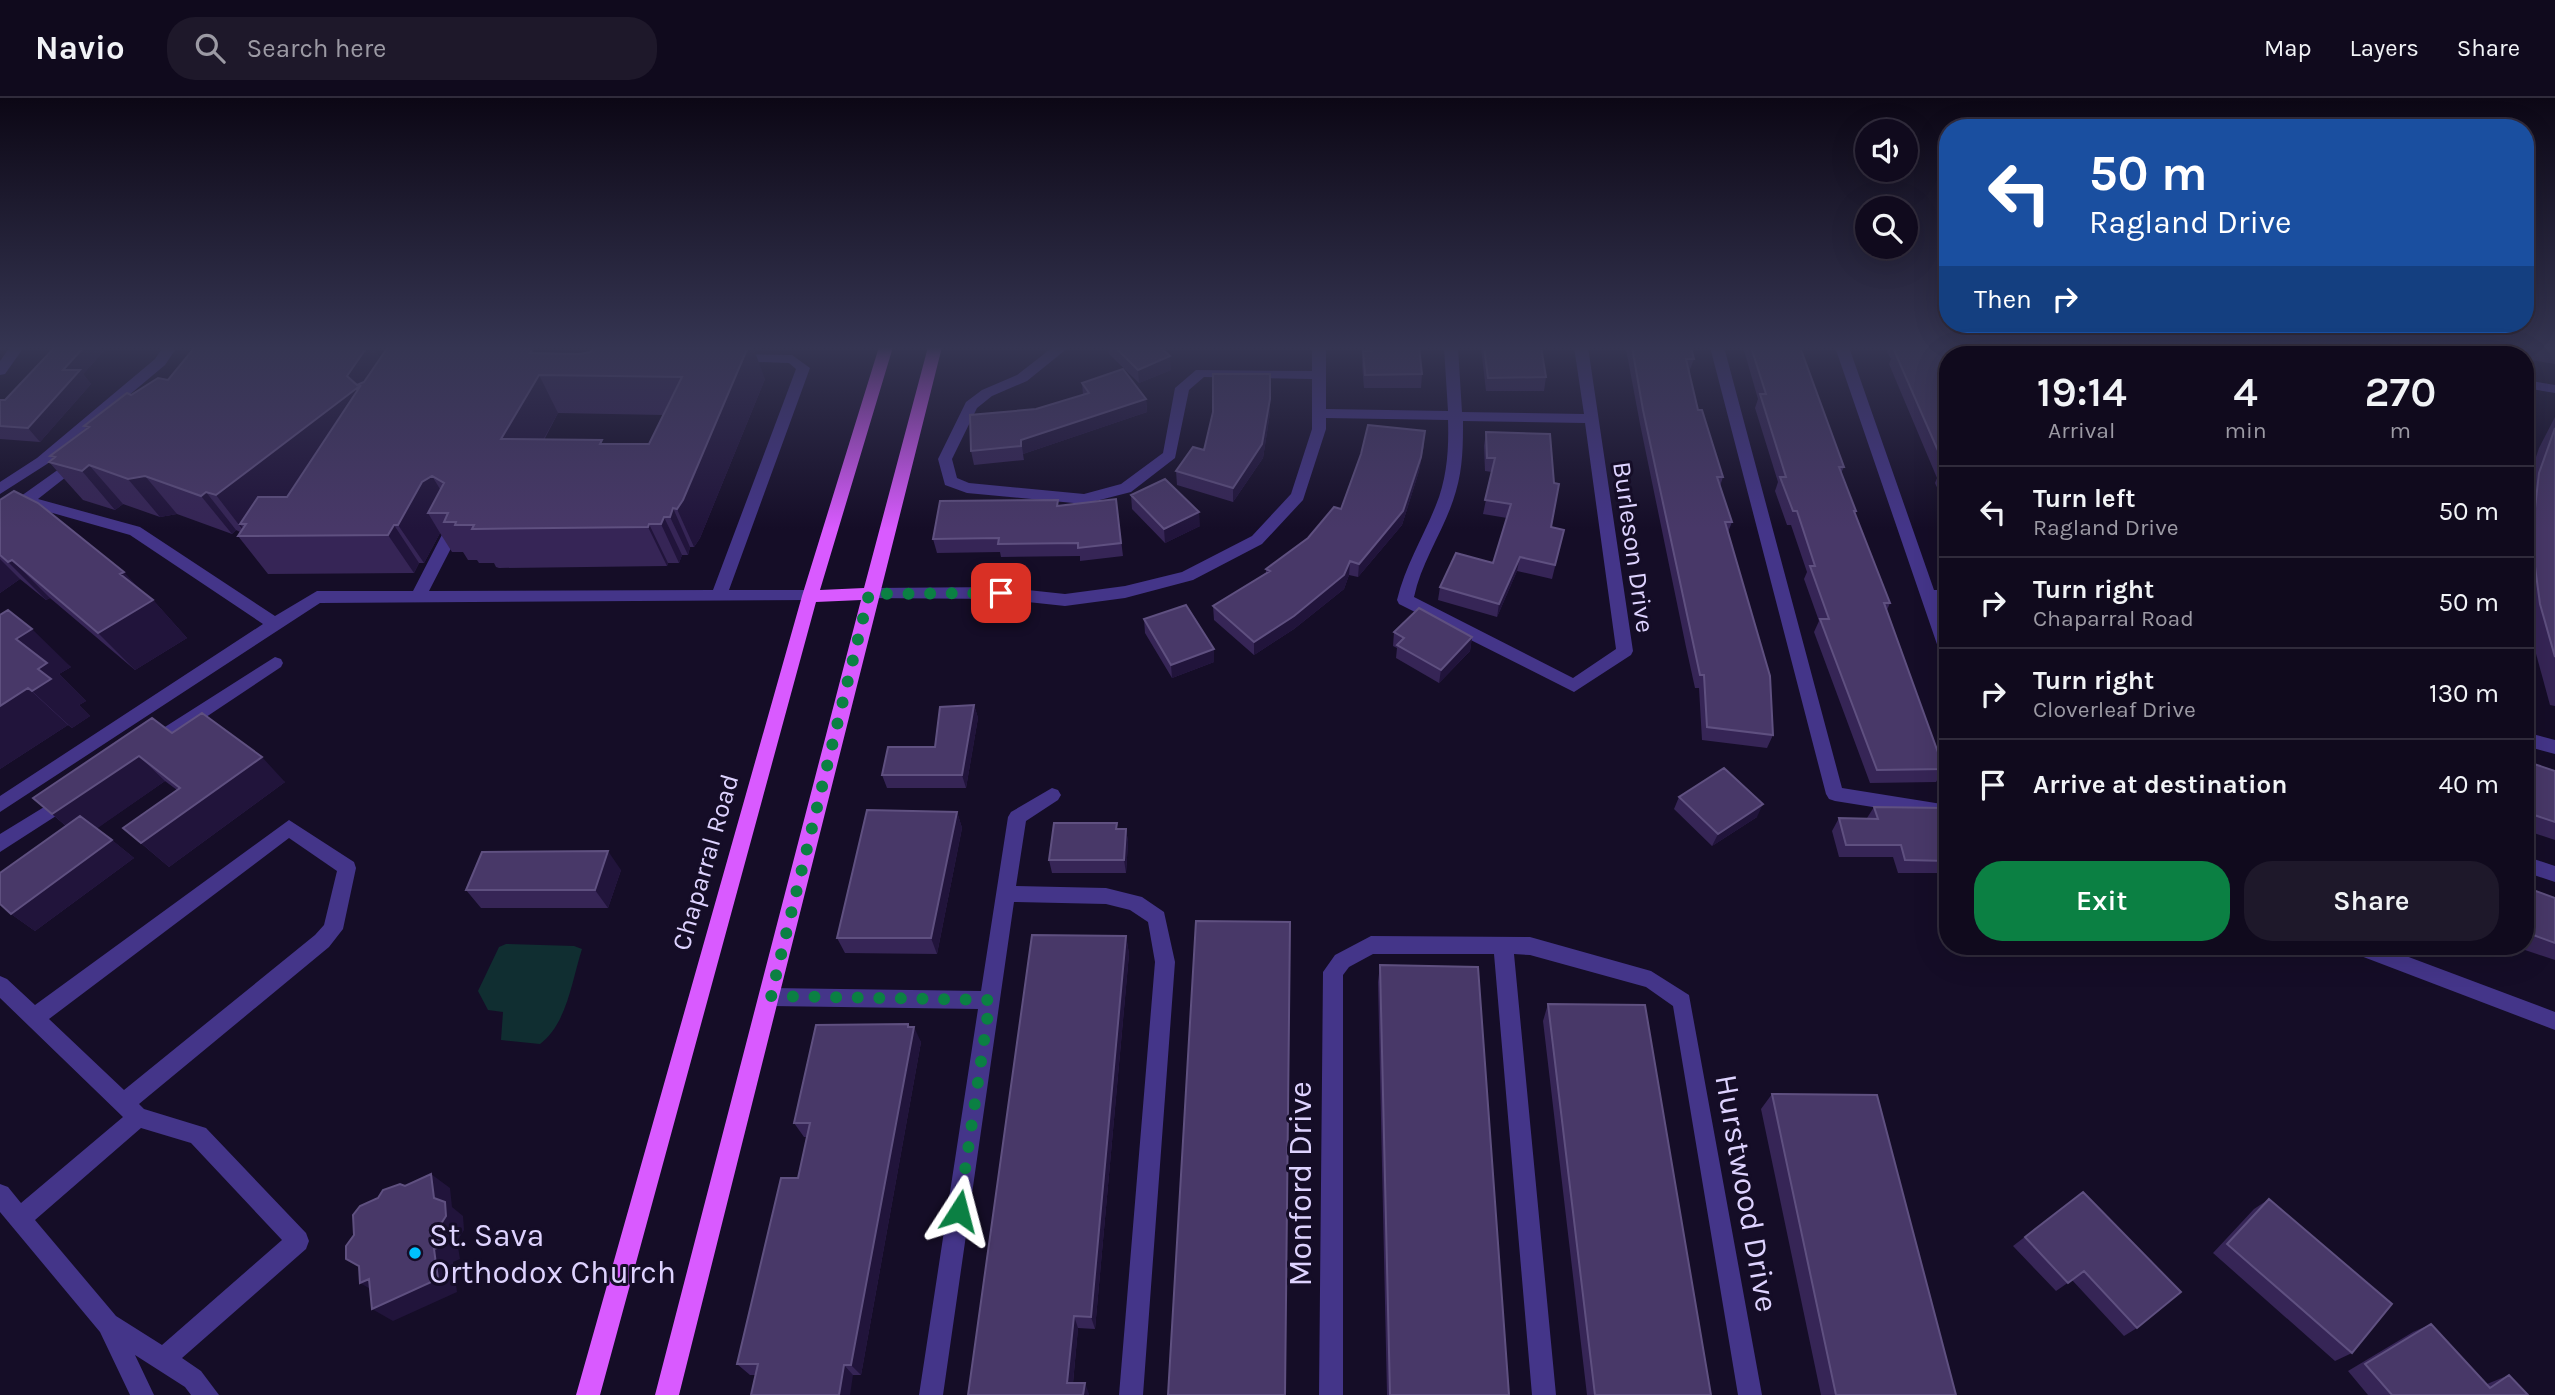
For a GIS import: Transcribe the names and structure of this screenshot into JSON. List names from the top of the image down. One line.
{"streets":{"main road":["Chaparral Road"],"street":["Burleson Drive","Monford Drive","Hurstwood Drive"]},"crossings":[["Monford Drive","Hurstwood Drive"]],"places":["St. Sava Orthodox Church"],"page":{"header":"Navio","search":"Search here","nav":["Map","Layers","Share"],"turn":["50 m","Ragland Drive"],"then":"Then","eta":["19:14","Arrival","4","min","270","m"],"list":[{"name":"Turn left","note":"Ragland Drive","value":"50 m"},{"name":"Turn right","note":"Chaparral Road","value":"50 m"},{"name":"Turn right","note":"Cloverleaf Drive","value":"130 m"},{"name":"Arrive at destination","value":"40 m"}],"buttons":["Exit","Share"]}}
